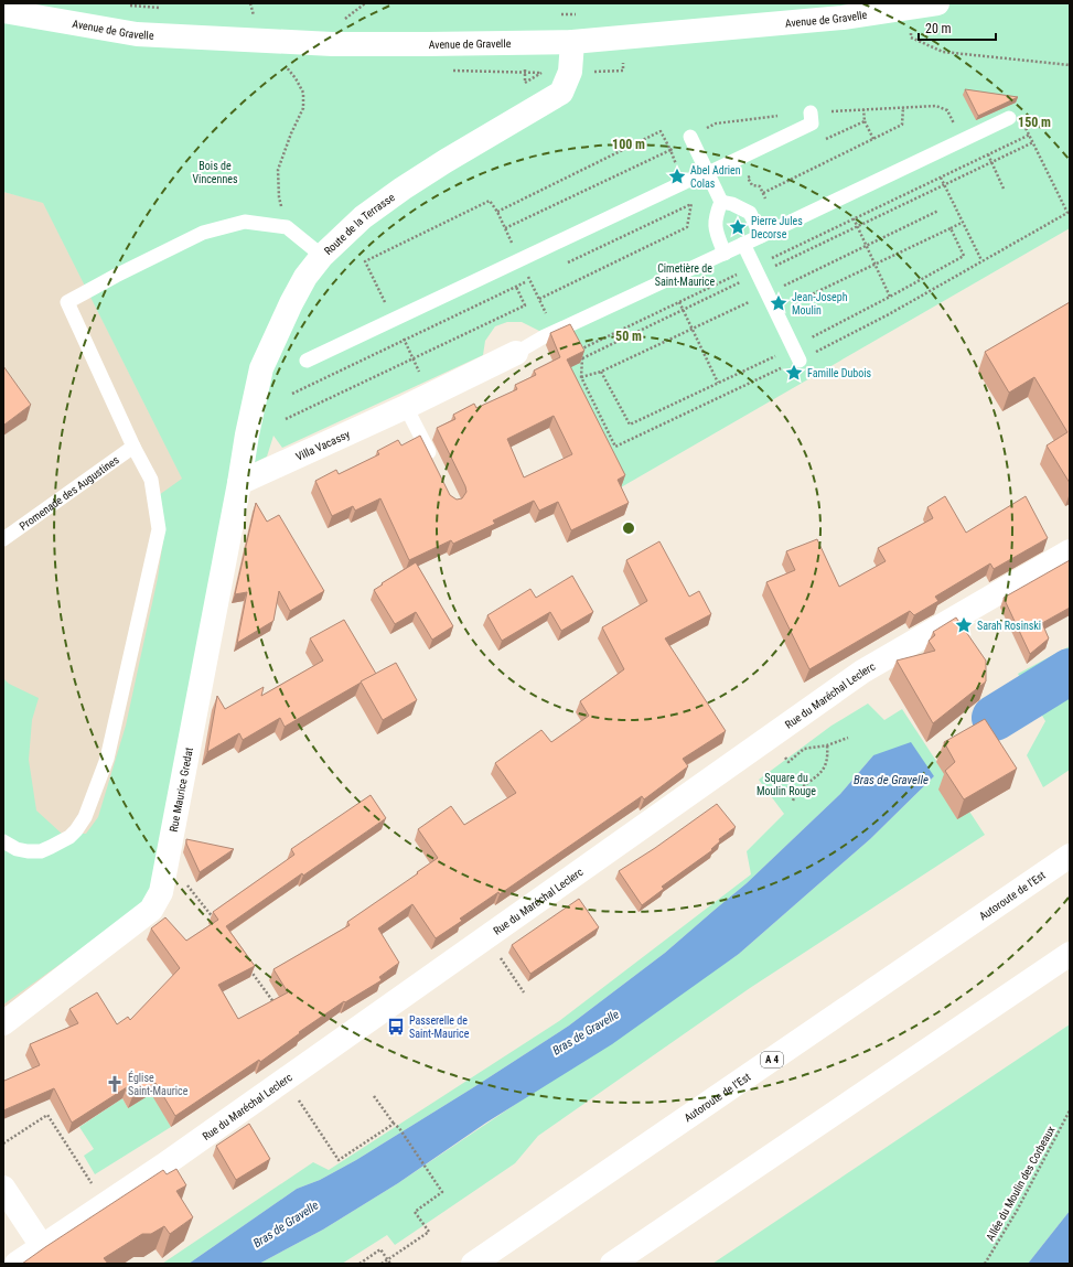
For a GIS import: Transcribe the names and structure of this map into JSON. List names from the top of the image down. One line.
{"streets":{"main road":["Avenue de Gravelle","Route de la Terrasse","Villa Vacassy","Rue du Maréchal Leclerc","Rue Maurice Gredat","Autoroute de l’Est","A 4"],"lane":["Promenade des Augustines"],"path":["Allée du Moulin des Corbeaux"]},"crossings":[["Avenue de Gravelle","Route de la Terrasse"],["Route de la Terrasse","Villa Vacassy"],["Route de la Terrasse","Rue Maurice Gredat"],["Villa Vacassy","Rue Maurice Gredat"]],"water":["Bras de Gravelle"],"parks":["Bois de Vincennes","Cimetière de Saint-Maurice","Square du Moulin Rouge"],"places":{"place":["Abel Adrien Colas","Pierre Jules Decorse","Jean-Joseph Moulin","Famille Dubois","Sarah Rosinski"],"bus stop":["Passerelle de Saint-Maurice"],"church":["Église Saint-Maurice"]},"scale_bar":"20 m","rings":["150 m","100 m","50 m"]}
